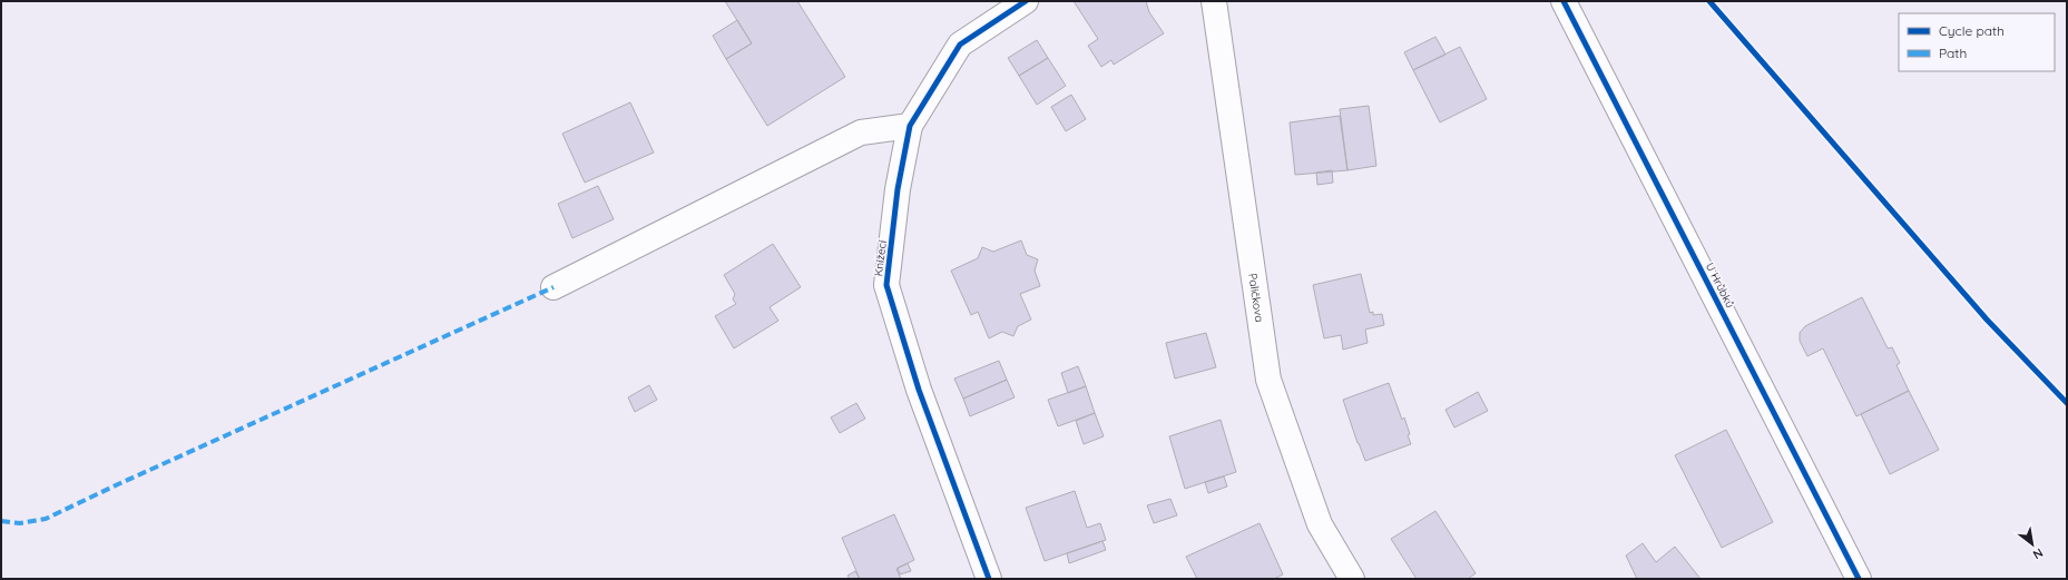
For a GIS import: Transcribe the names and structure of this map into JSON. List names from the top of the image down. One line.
{"streets":{"street":["Knížecí","U Hrůbků","Paličkova"]},"legend":["Cycle path","Path"],"north":"bottom right"}
